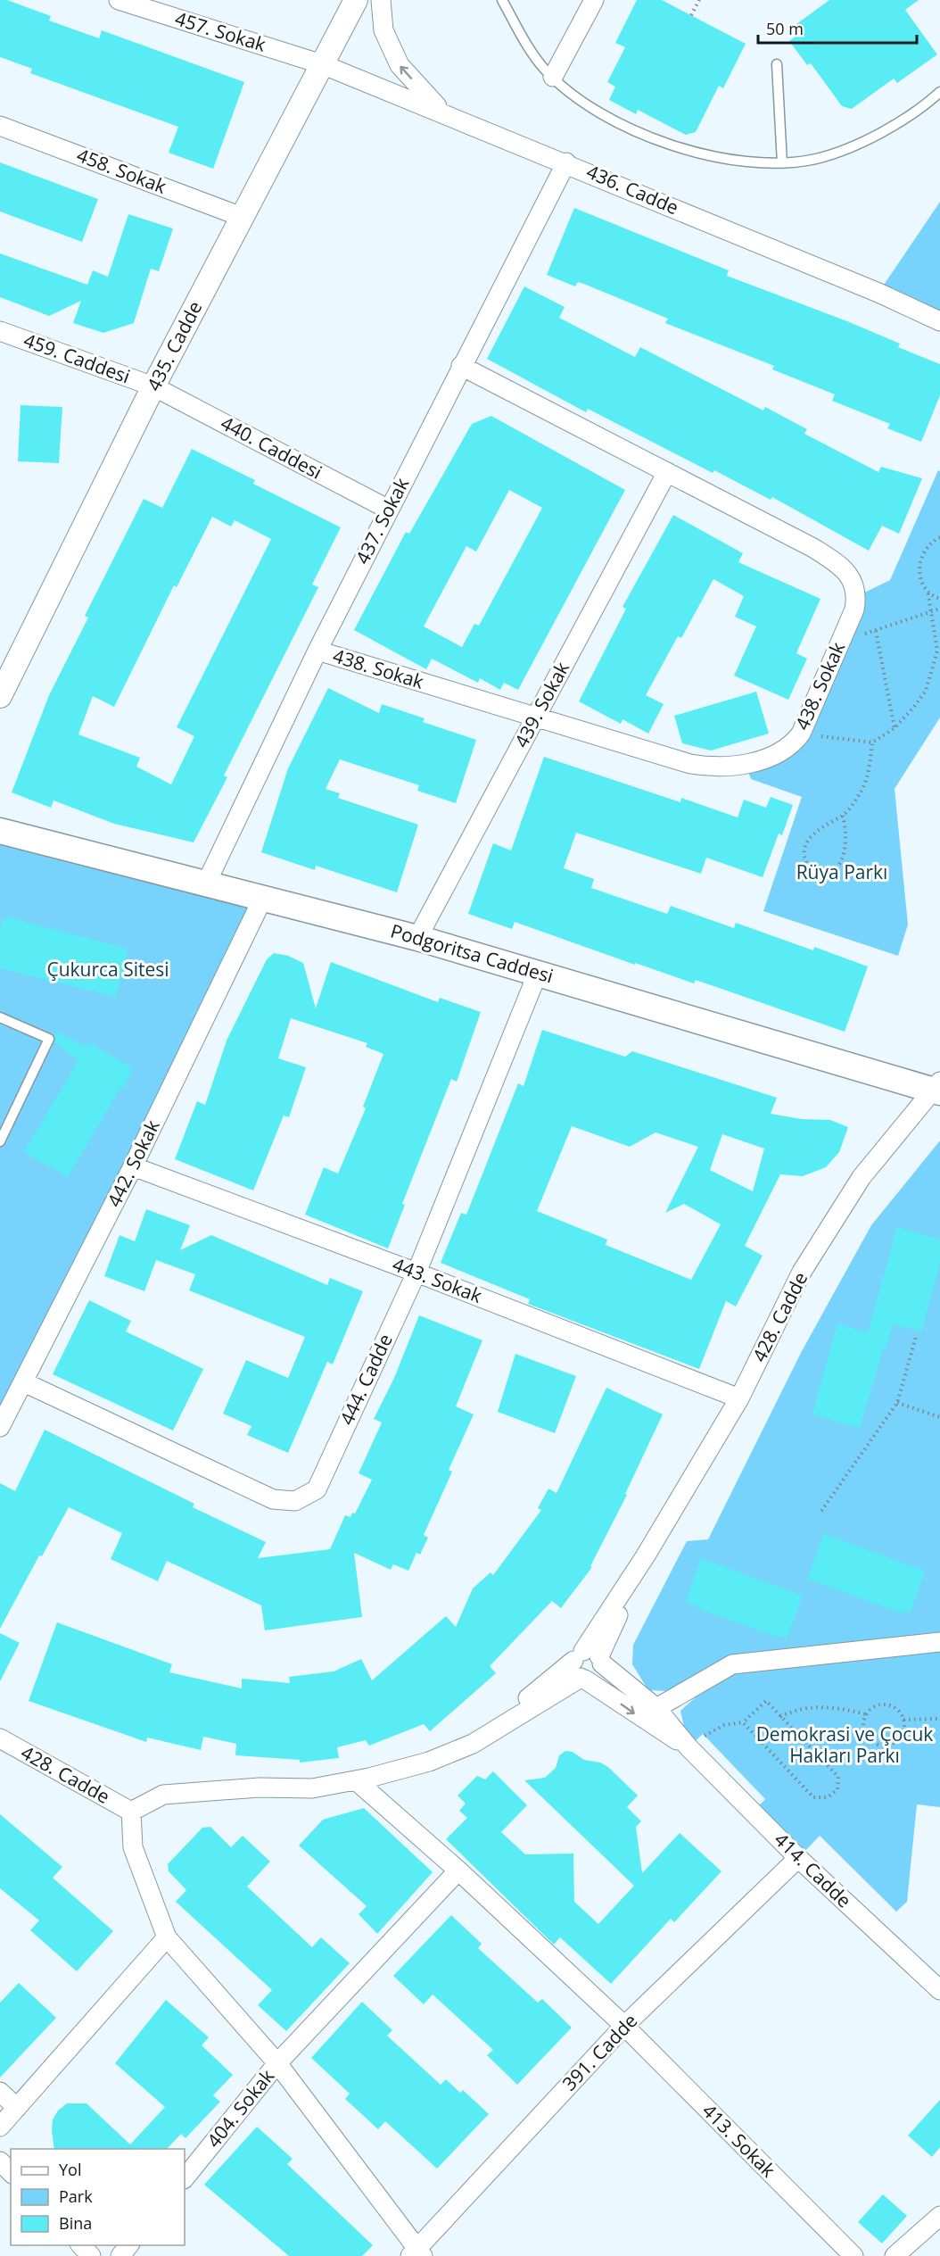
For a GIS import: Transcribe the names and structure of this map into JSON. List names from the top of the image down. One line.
{"streets":{"main road":["Podgoritsa Caddesi"],"street":["457. Sokak","458. Sokak","436. Cadde","435. Cadde","459. Caddesi","440. Caddesi","437. Sokak","438. Sokak","439. Sokak","442. Sokak","443. Sokak","428. Cadde","444. Cadde","414. Cadde","391. Cadde","404. Sokak","413. Sokak"]},"crossings":[["457. Sokak","436. Cadde"],["457. Sokak","435. Cadde"],["458. Sokak","435. Cadde"],["436. Cadde","435. Cadde"],["436. Cadde","437. Sokak"],["435. Cadde","459. Caddesi"],["435. Cadde","440. Caddesi"],["459. Caddesi","440. Caddesi"],["440. Caddesi","437. Sokak"],["437. Sokak","438. Sokak"],["437. Sokak","Podgoritsa Caddesi"],["438. Sokak","439. Sokak"],["439. Sokak","Podgoritsa Caddesi"],["Podgoritsa Caddesi","442. Sokak"],["Podgoritsa Caddesi","428. Cadde"],["Podgoritsa Caddesi","444. Cadde"],["442. Sokak","443. Sokak"],["442. Sokak","444. Cadde"],["443. Sokak","428. Cadde"],["443. Sokak","444. Cadde"],["414. Cadde","391. Cadde"],["391. Cadde","413. Sokak"],["404. Sokak","413. Sokak"]],"parks":["Rüya Parkı","Çukurca Sitesi","Demokrasi ve Çocuk Hakları Parkı"],"legend":["Yol","Park","Bina"],"scale_bar":"50 m"}
